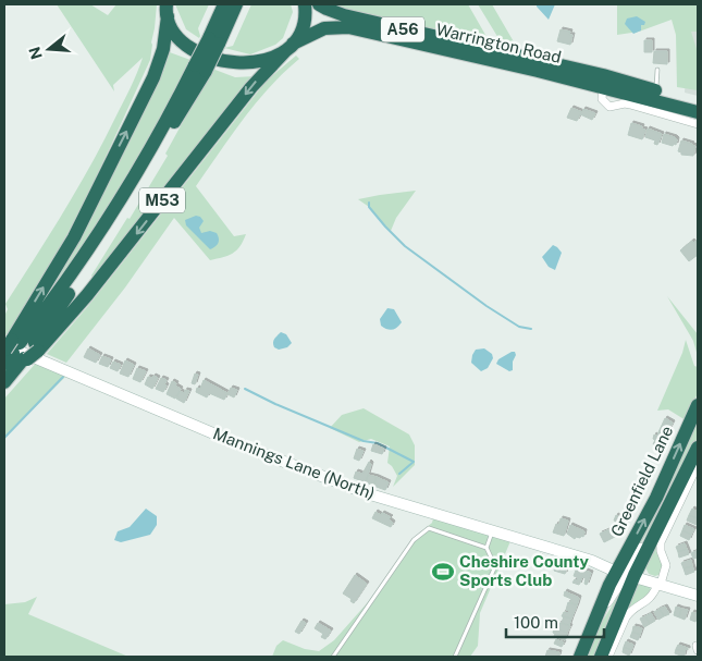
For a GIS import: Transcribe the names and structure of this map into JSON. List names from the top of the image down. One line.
{"streets":{"highway":["A56","Warrington Road","M53","Greenfield Lane"],"street":["Mannings Lane (North)"]},"crossings":[["Warrington Road","M53"],["M53","Mannings Lane (North)"],["Mannings Lane (North)","Greenfield Lane"]],"places":{"sports":["Cheshire County Sports Club"]},"scale_bar":"100 m","north":"left"}
